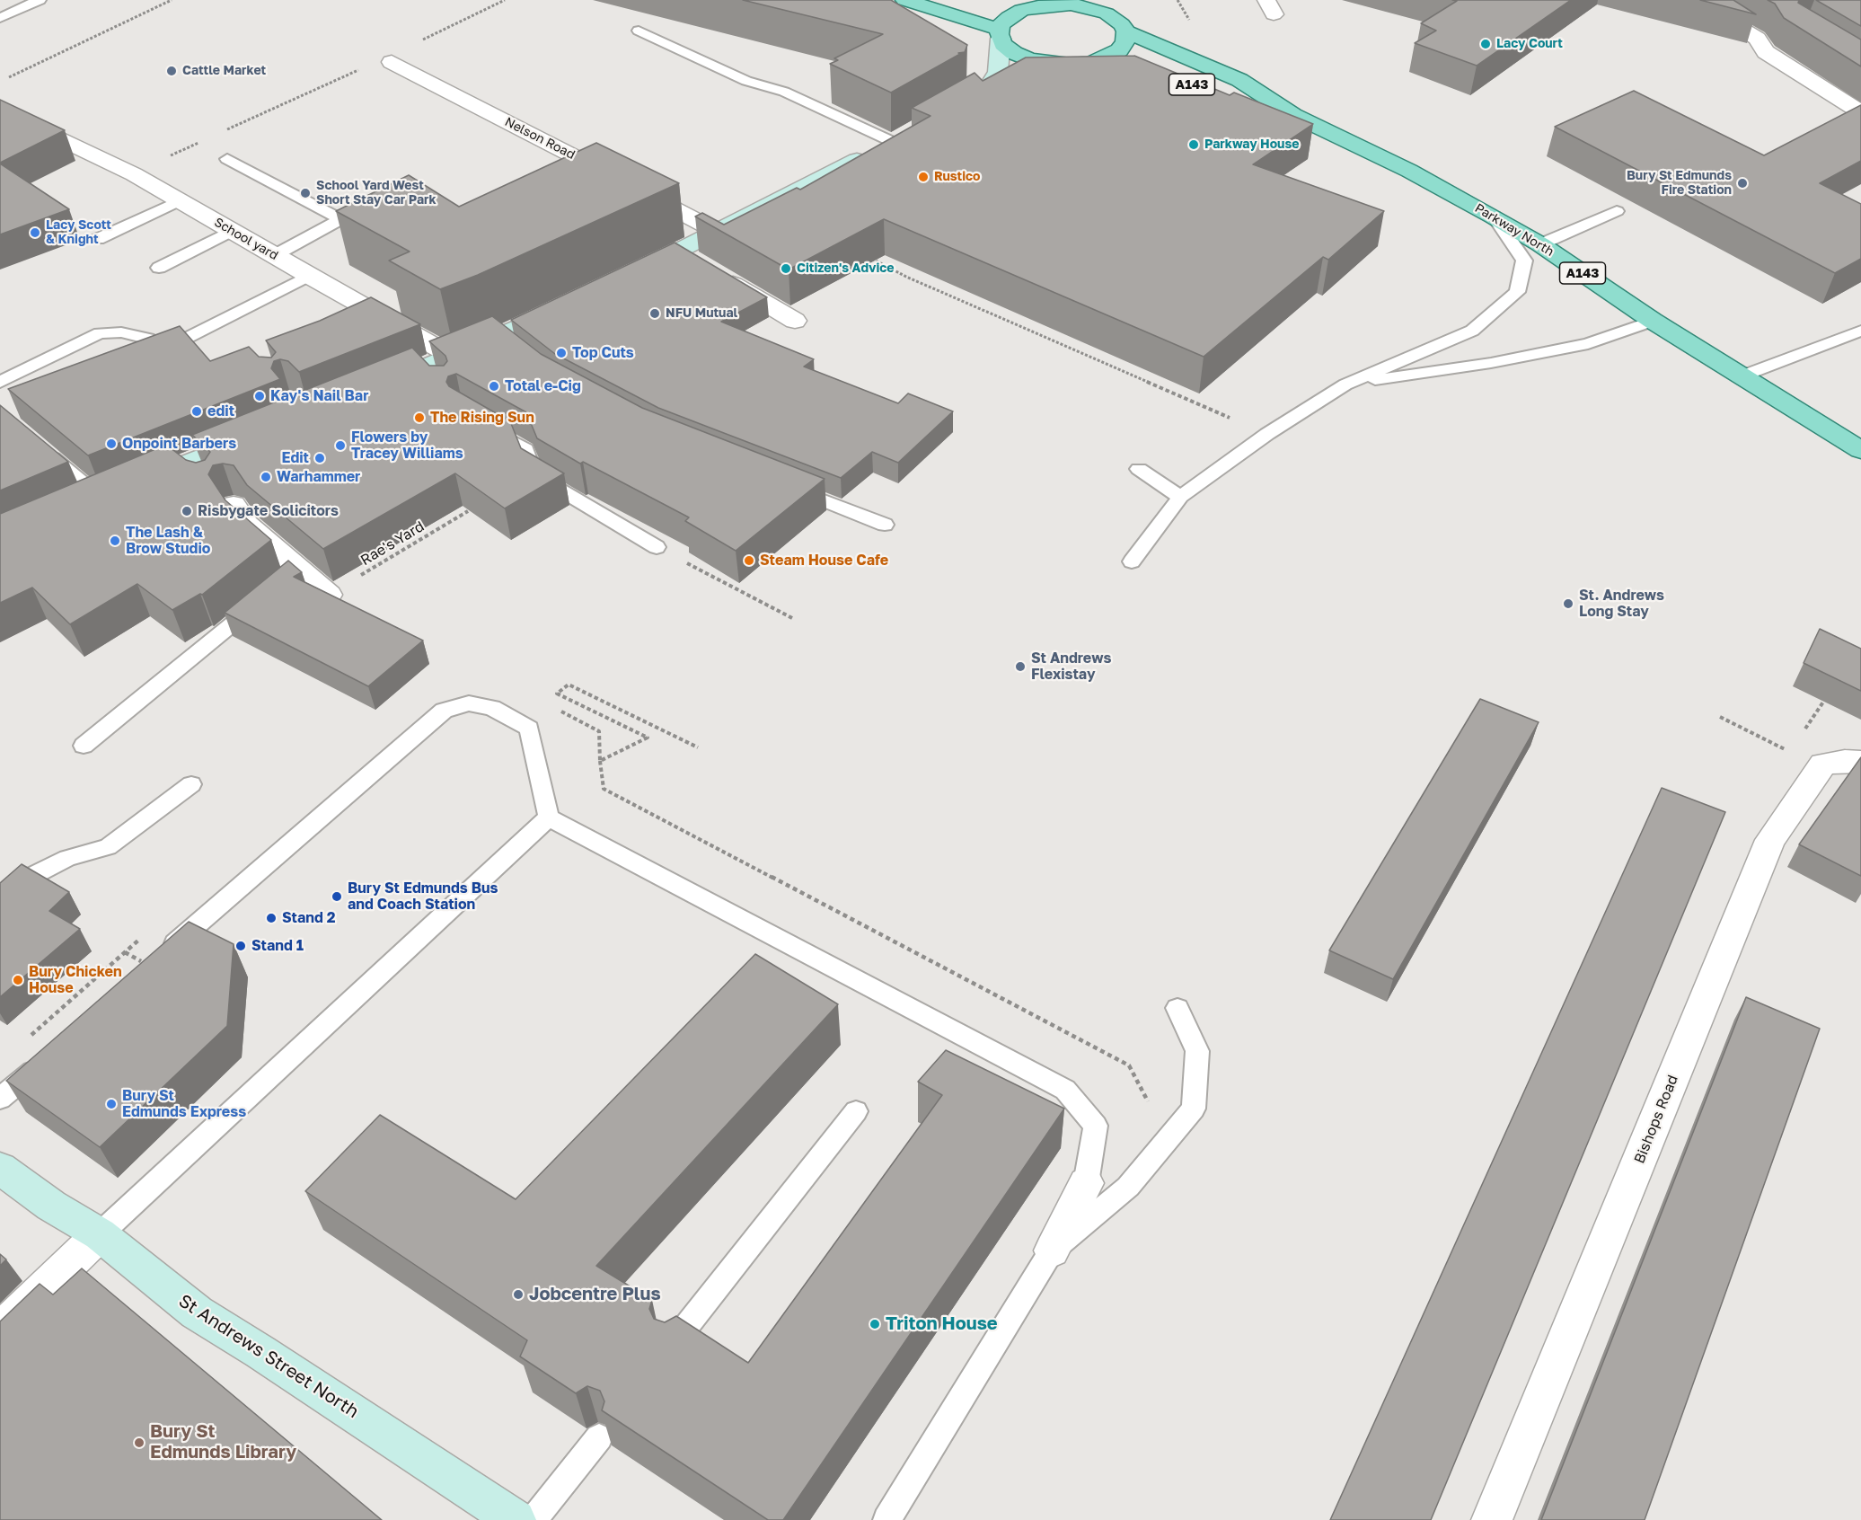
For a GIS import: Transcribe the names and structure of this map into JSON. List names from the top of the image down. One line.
{"streets":{"main road":["A143","Parkway North"],"street":["Nelson Road","School yard","Bishops Road","St Andrews Street North"],"path":["Rae's Yard"]},"places":["Lacy Court","Cattle Market","Parkway House","Rustico","Bury St Edmunds Fire Station","School Yard West Short Stay Car Park","Lacy Scott & Knight","Citizen's Advice","NFU Mutual","Top Cuts","Total e-Cig","Kay's Nail Bar","edit","The Rising Sun","Onpoint Barbers","Flowers by Tracey Williams","Edit","Warhammer","Risbygate Solicitors","The Lash & Brow Studio","Steam House Cafe","St. Andrews Long Stay","St Andrews Flexistay","Bury St Edmunds Bus and Coach Station","Stand 2","Stand 1","Bury Chicken House","Bury St Edmunds Express","Jobcentre Plus","Triton House","Bury St Edmunds Library"]}
